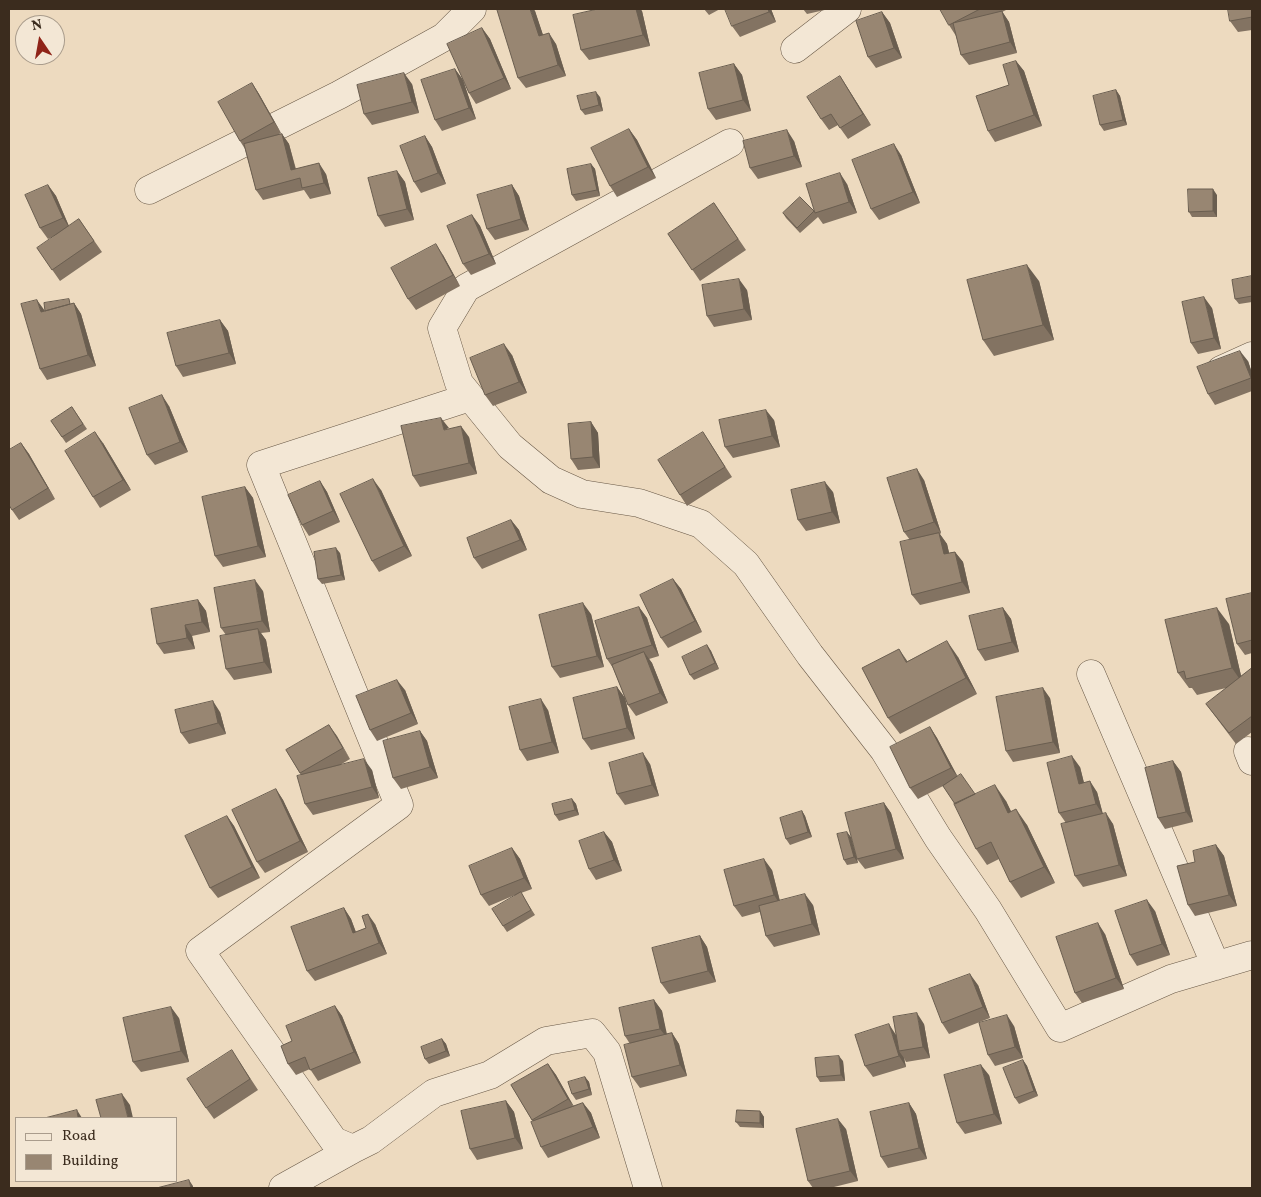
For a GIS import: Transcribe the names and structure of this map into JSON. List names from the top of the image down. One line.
{"legend":["Road","Building"],"north":"top"}
